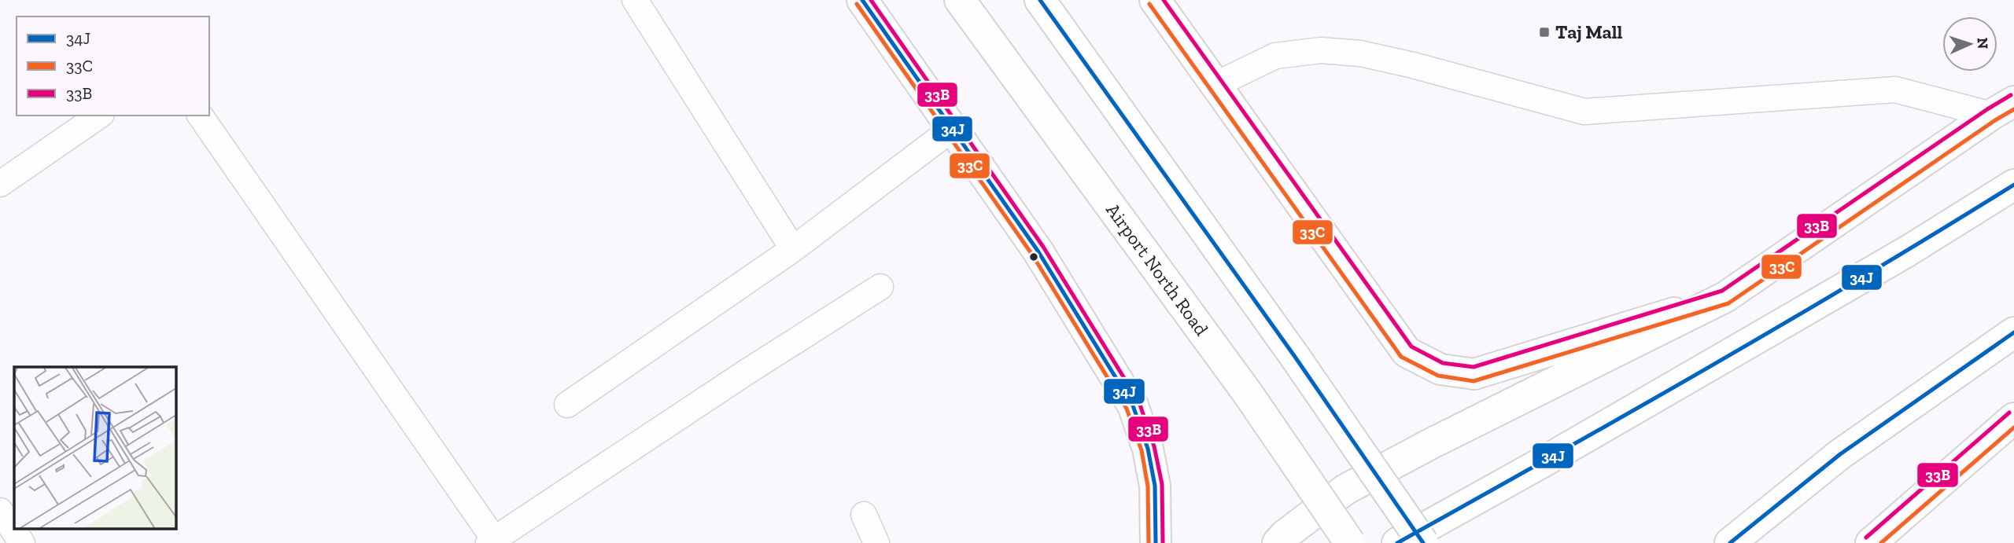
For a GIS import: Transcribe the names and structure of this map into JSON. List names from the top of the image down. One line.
{"streets":{"main road":["Airport North Road"]},"places":{"transit":["Taj Mall"]},"lines":["transit line 34J","transit line 33B","transit line 33C"],"legend":["34J","33C","33B"],"north":"right"}
